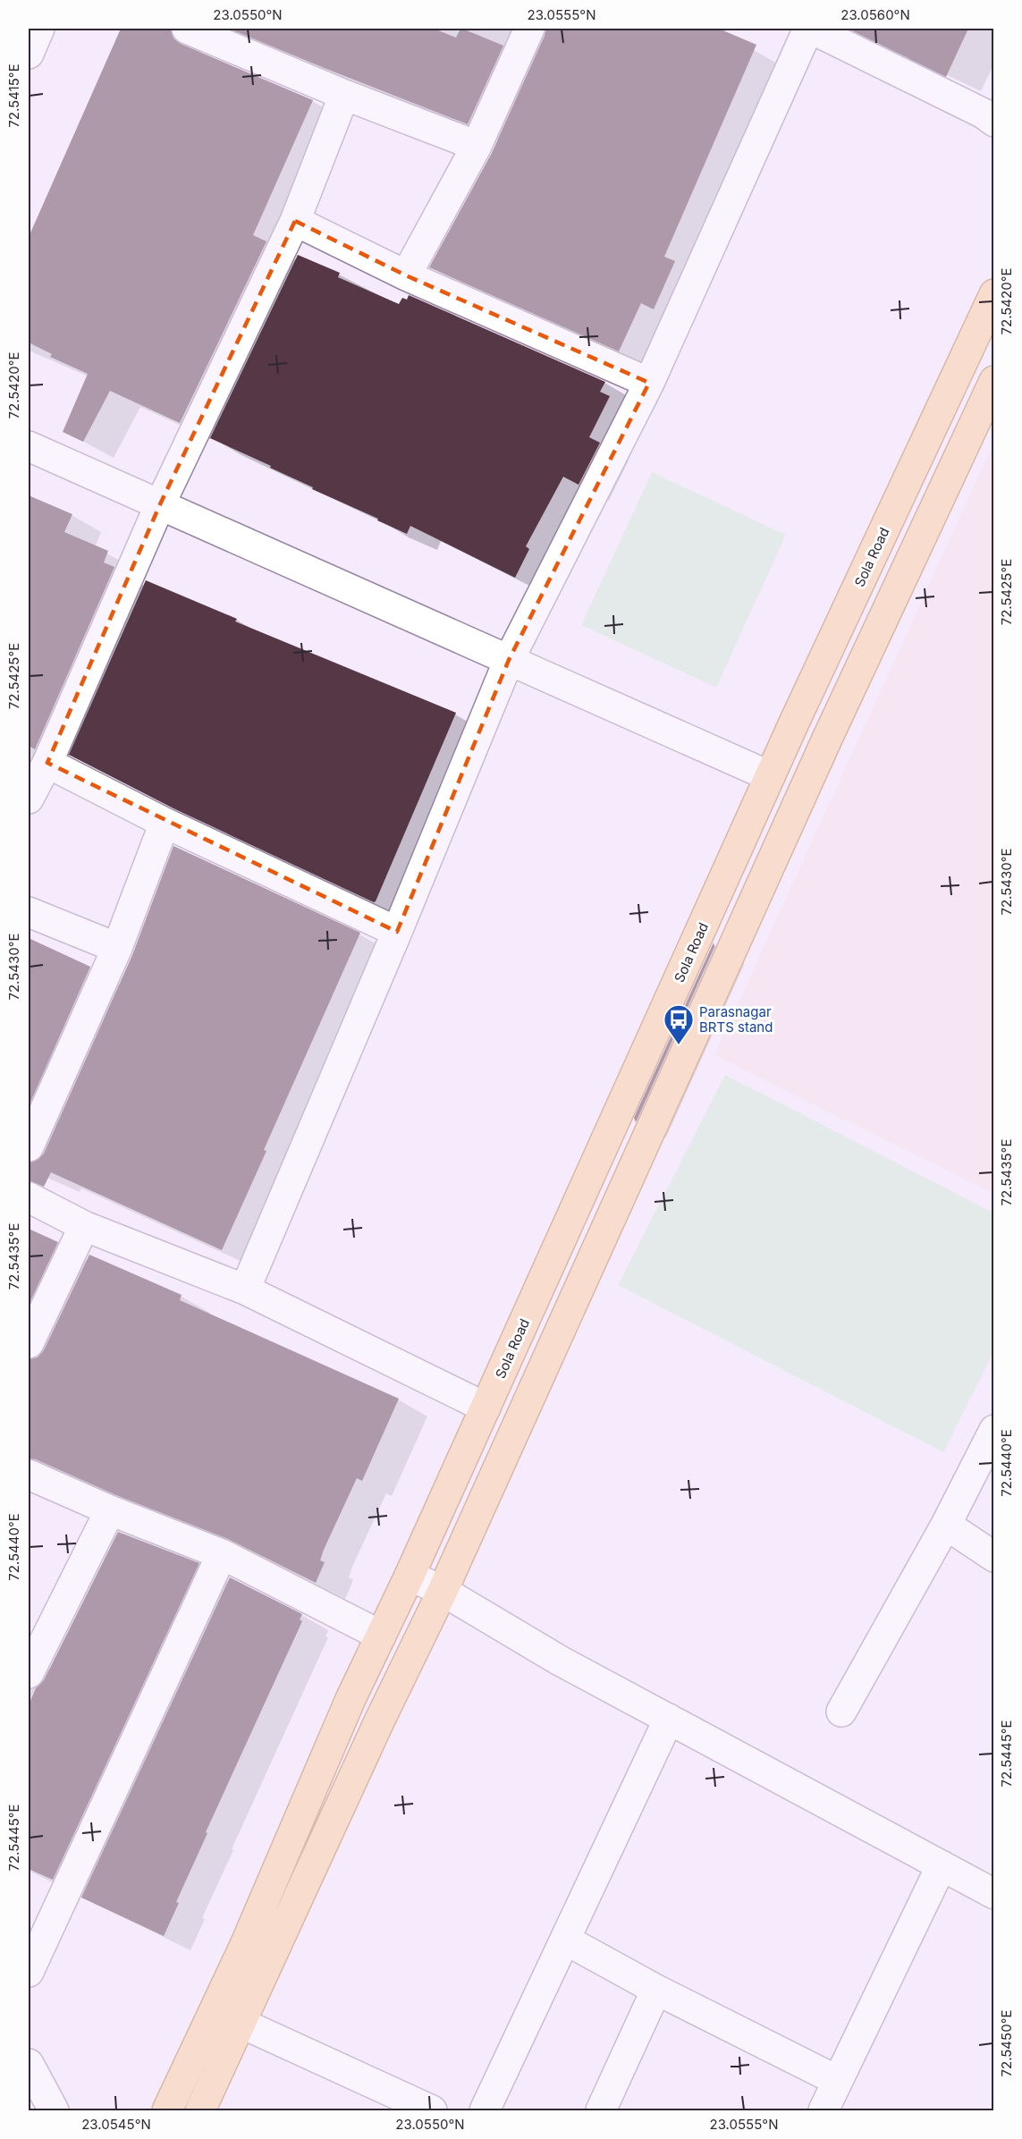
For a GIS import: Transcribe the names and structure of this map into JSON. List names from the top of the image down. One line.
{"streets":{"main road":["Sola Road"]},"places":{"bus stop":["Parasnagar BRTS stand"]},"coordinates":["23.0550°N","23.0555°N","23.0560°N","72.5415°E","72.5420°E","72.5425°E","72.5430°E","72.5435°E","72.5440°E","72.5445°E","72.5450°E","23.0545°N"]}
